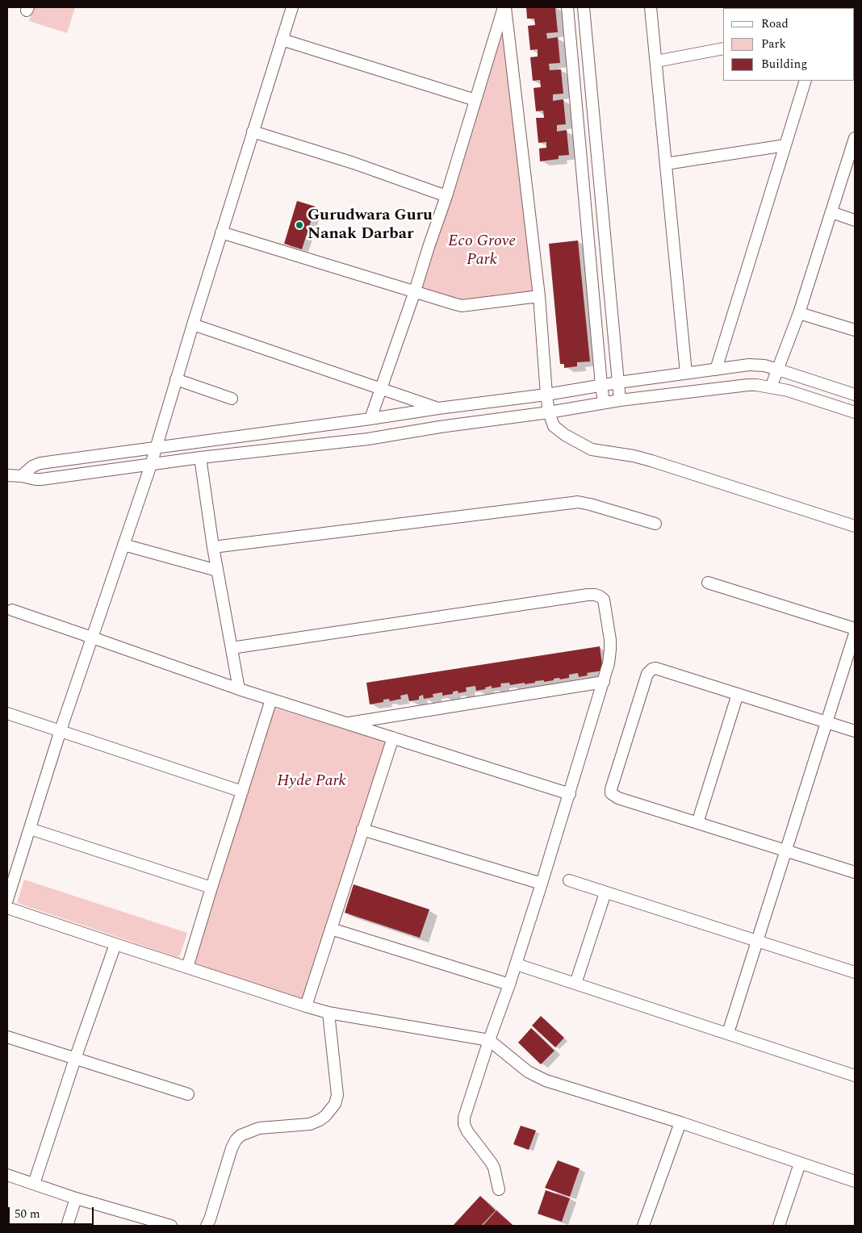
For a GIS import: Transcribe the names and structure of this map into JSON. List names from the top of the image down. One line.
{"parks":["Eco Grove Park","Hyde Park"],"places":["Gurudwara Guru Nanak Darbar"],"legend":["Road","Park","Building"],"scale_bar":"50 m"}
